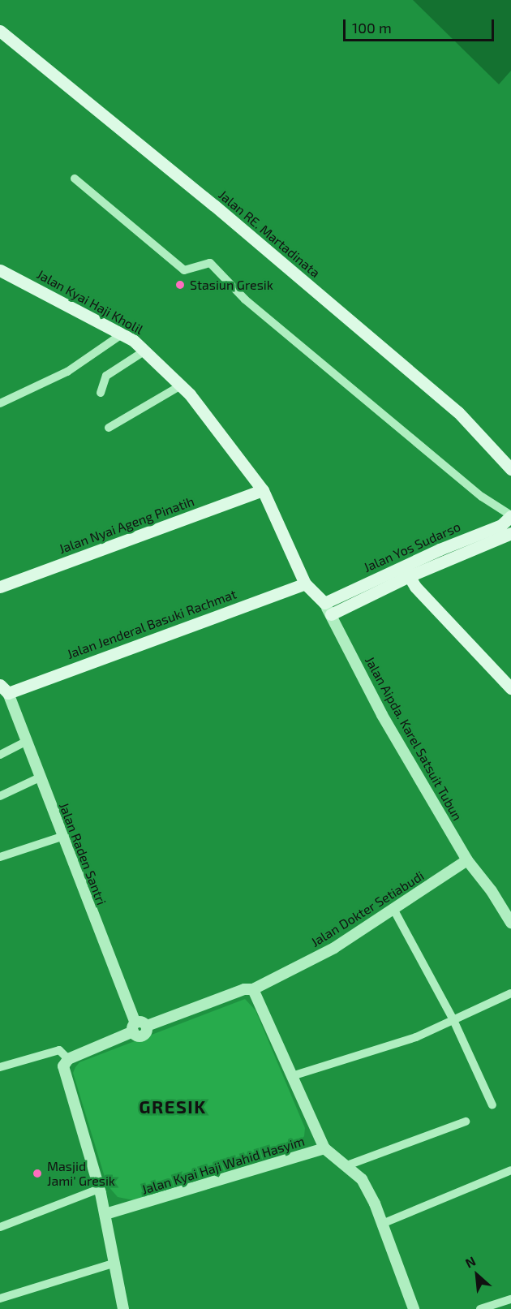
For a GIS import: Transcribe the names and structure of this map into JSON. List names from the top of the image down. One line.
{"streets":{"main road":["Jalan RE. Martadinata","Jalan Kyai Haji Kholil","Jalan Nyai Ageng Pinatih","Jalan Yos Sudarso","Jalan Jenderal Basuki Rachmat"],"street":["Jalan Aipda. Karel Satsuit Tubun","Jalan Raden Santri","Jalan Dokter Setiabudi","Jalan Kyai Haji Wahid Hasyim"]},"crossings":[["Jalan Kyai Haji Kholil","Jalan Nyai Ageng Pinatih"],["Jalan Kyai Haji Kholil","Jalan Jenderal Basuki Rachmat"],["Jalan Yos Sudarso","Jalan Aipda. Karel Satsuit Tubun"],["Jalan Jenderal Basuki Rachmat","Jalan Raden Santri"],["Jalan Aipda. Karel Satsuit Tubun","Jalan Dokter Setiabudi"],["Jalan Dokter Setiabudi","Jalan Kyai Haji Wahid Hasyim"]],"districts":["GRESIK"],"places":["Stasiun Gresik","Masjid Jami' Gresik"],"scale_bar":"100 m","north":"top left"}
